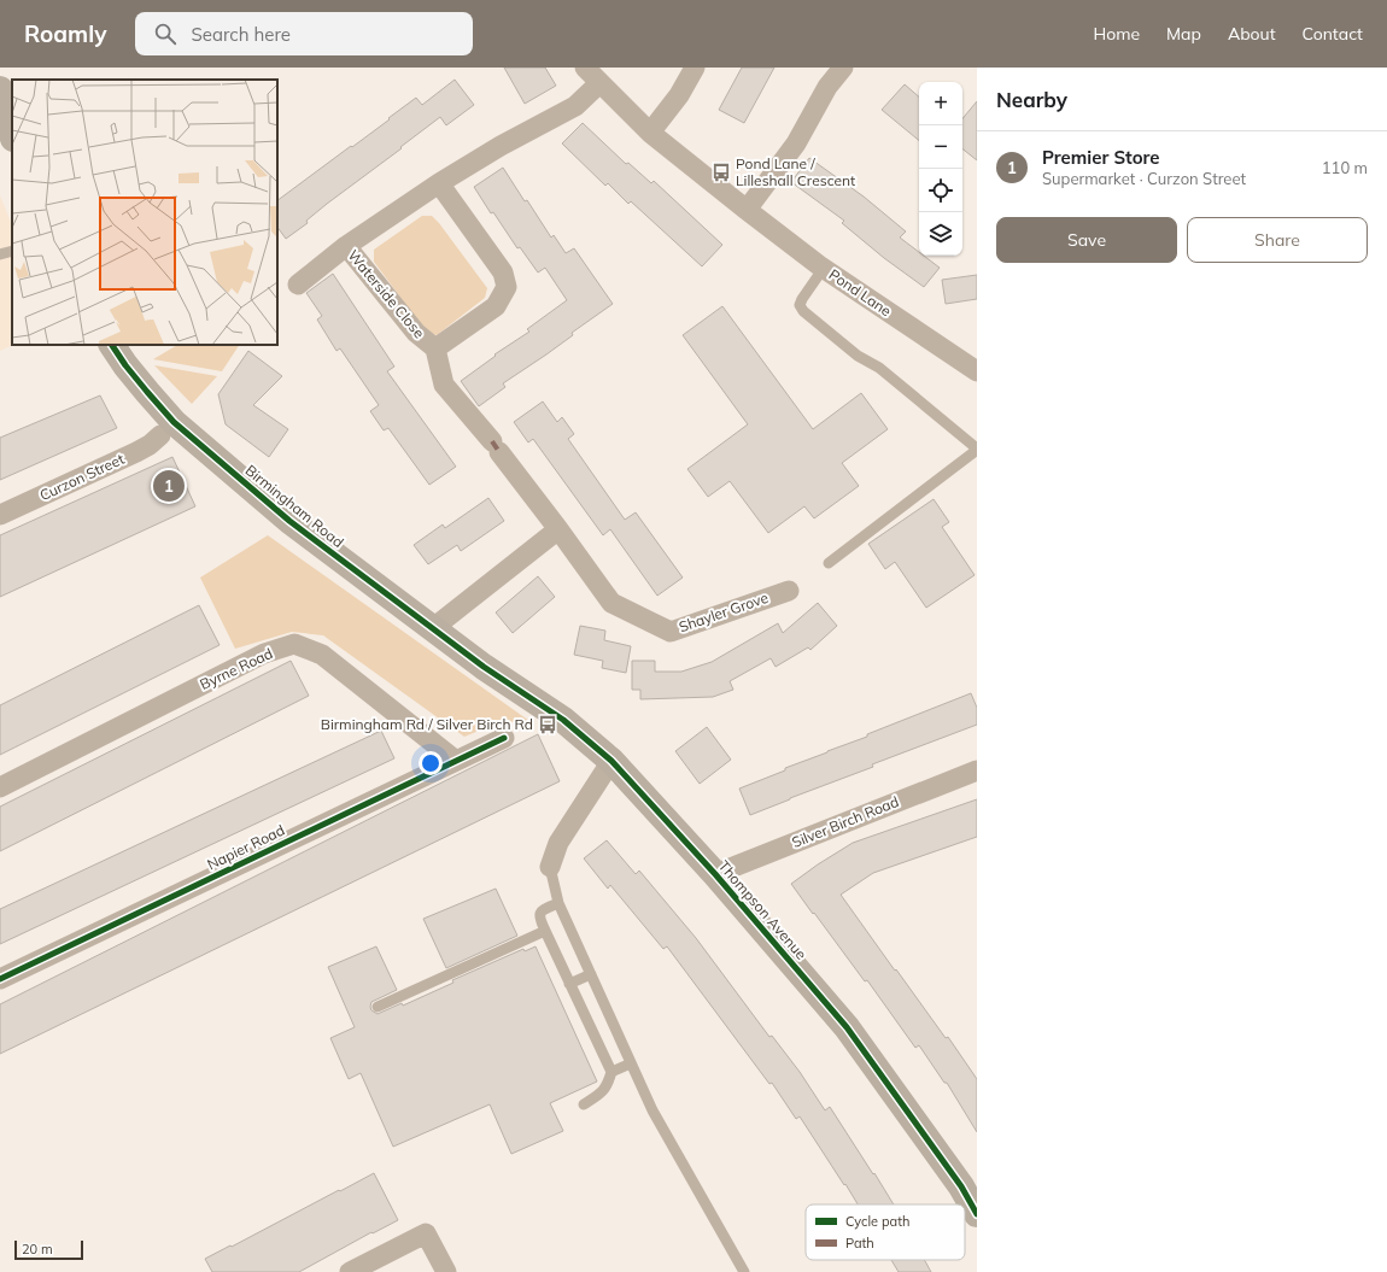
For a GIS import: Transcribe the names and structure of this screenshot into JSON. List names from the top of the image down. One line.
{"streets":{"highway":["Birmingham Road","Thompson Avenue"],"street":["Pond Lane","Waterside Close","Curzon Street","Shayler Grove","Byrne Road","Silver Birch Road","Napier Road"]},"crossings":[["Pond Lane","Waterside Close"],["Waterside Close","Shayler Grove"],["Birmingham Road","Thompson Avenue"],["Byrne Road","Napier Road"],["Silver Birch Road","Thompson Avenue"]],"places":{"bus stop":["Pond Lane / Lilleshall Crescent","Birmingham Rd / Silver Birch Rd"]},"legend":["Cycle path","Path"],"scale_bar":"20 m","page":{"header":"Roamly","search":"Search here","nav":["Home","Map","About","Contact"],"heading":"Nearby","map_buttons":["+","−"],"list":[{"mark":"1","name":"Premier Store","note":"Supermarket · Curzon Street","value":"110 m"}],"buttons":["Save","Share"],"pins":"1","scale":"20 m"}}
